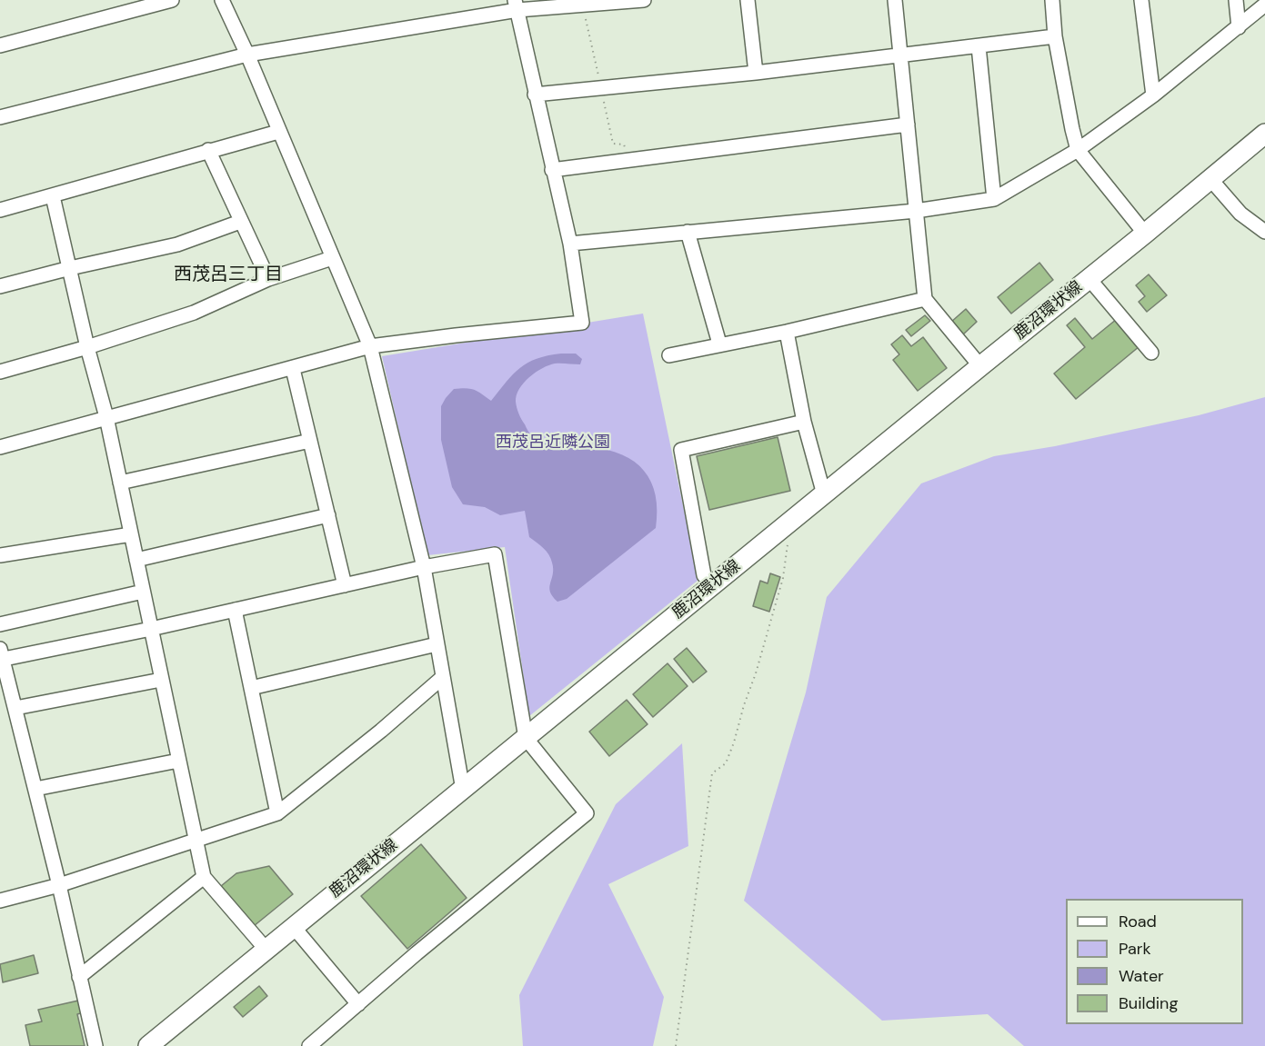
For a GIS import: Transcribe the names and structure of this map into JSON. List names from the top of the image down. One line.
{"streets":{"main road":["鹿沼環状線"]},"districts":["西茂呂三丁目"],"parks":["西茂呂近隣公園"],"legend":["Road","Park","Water","Building"]}
